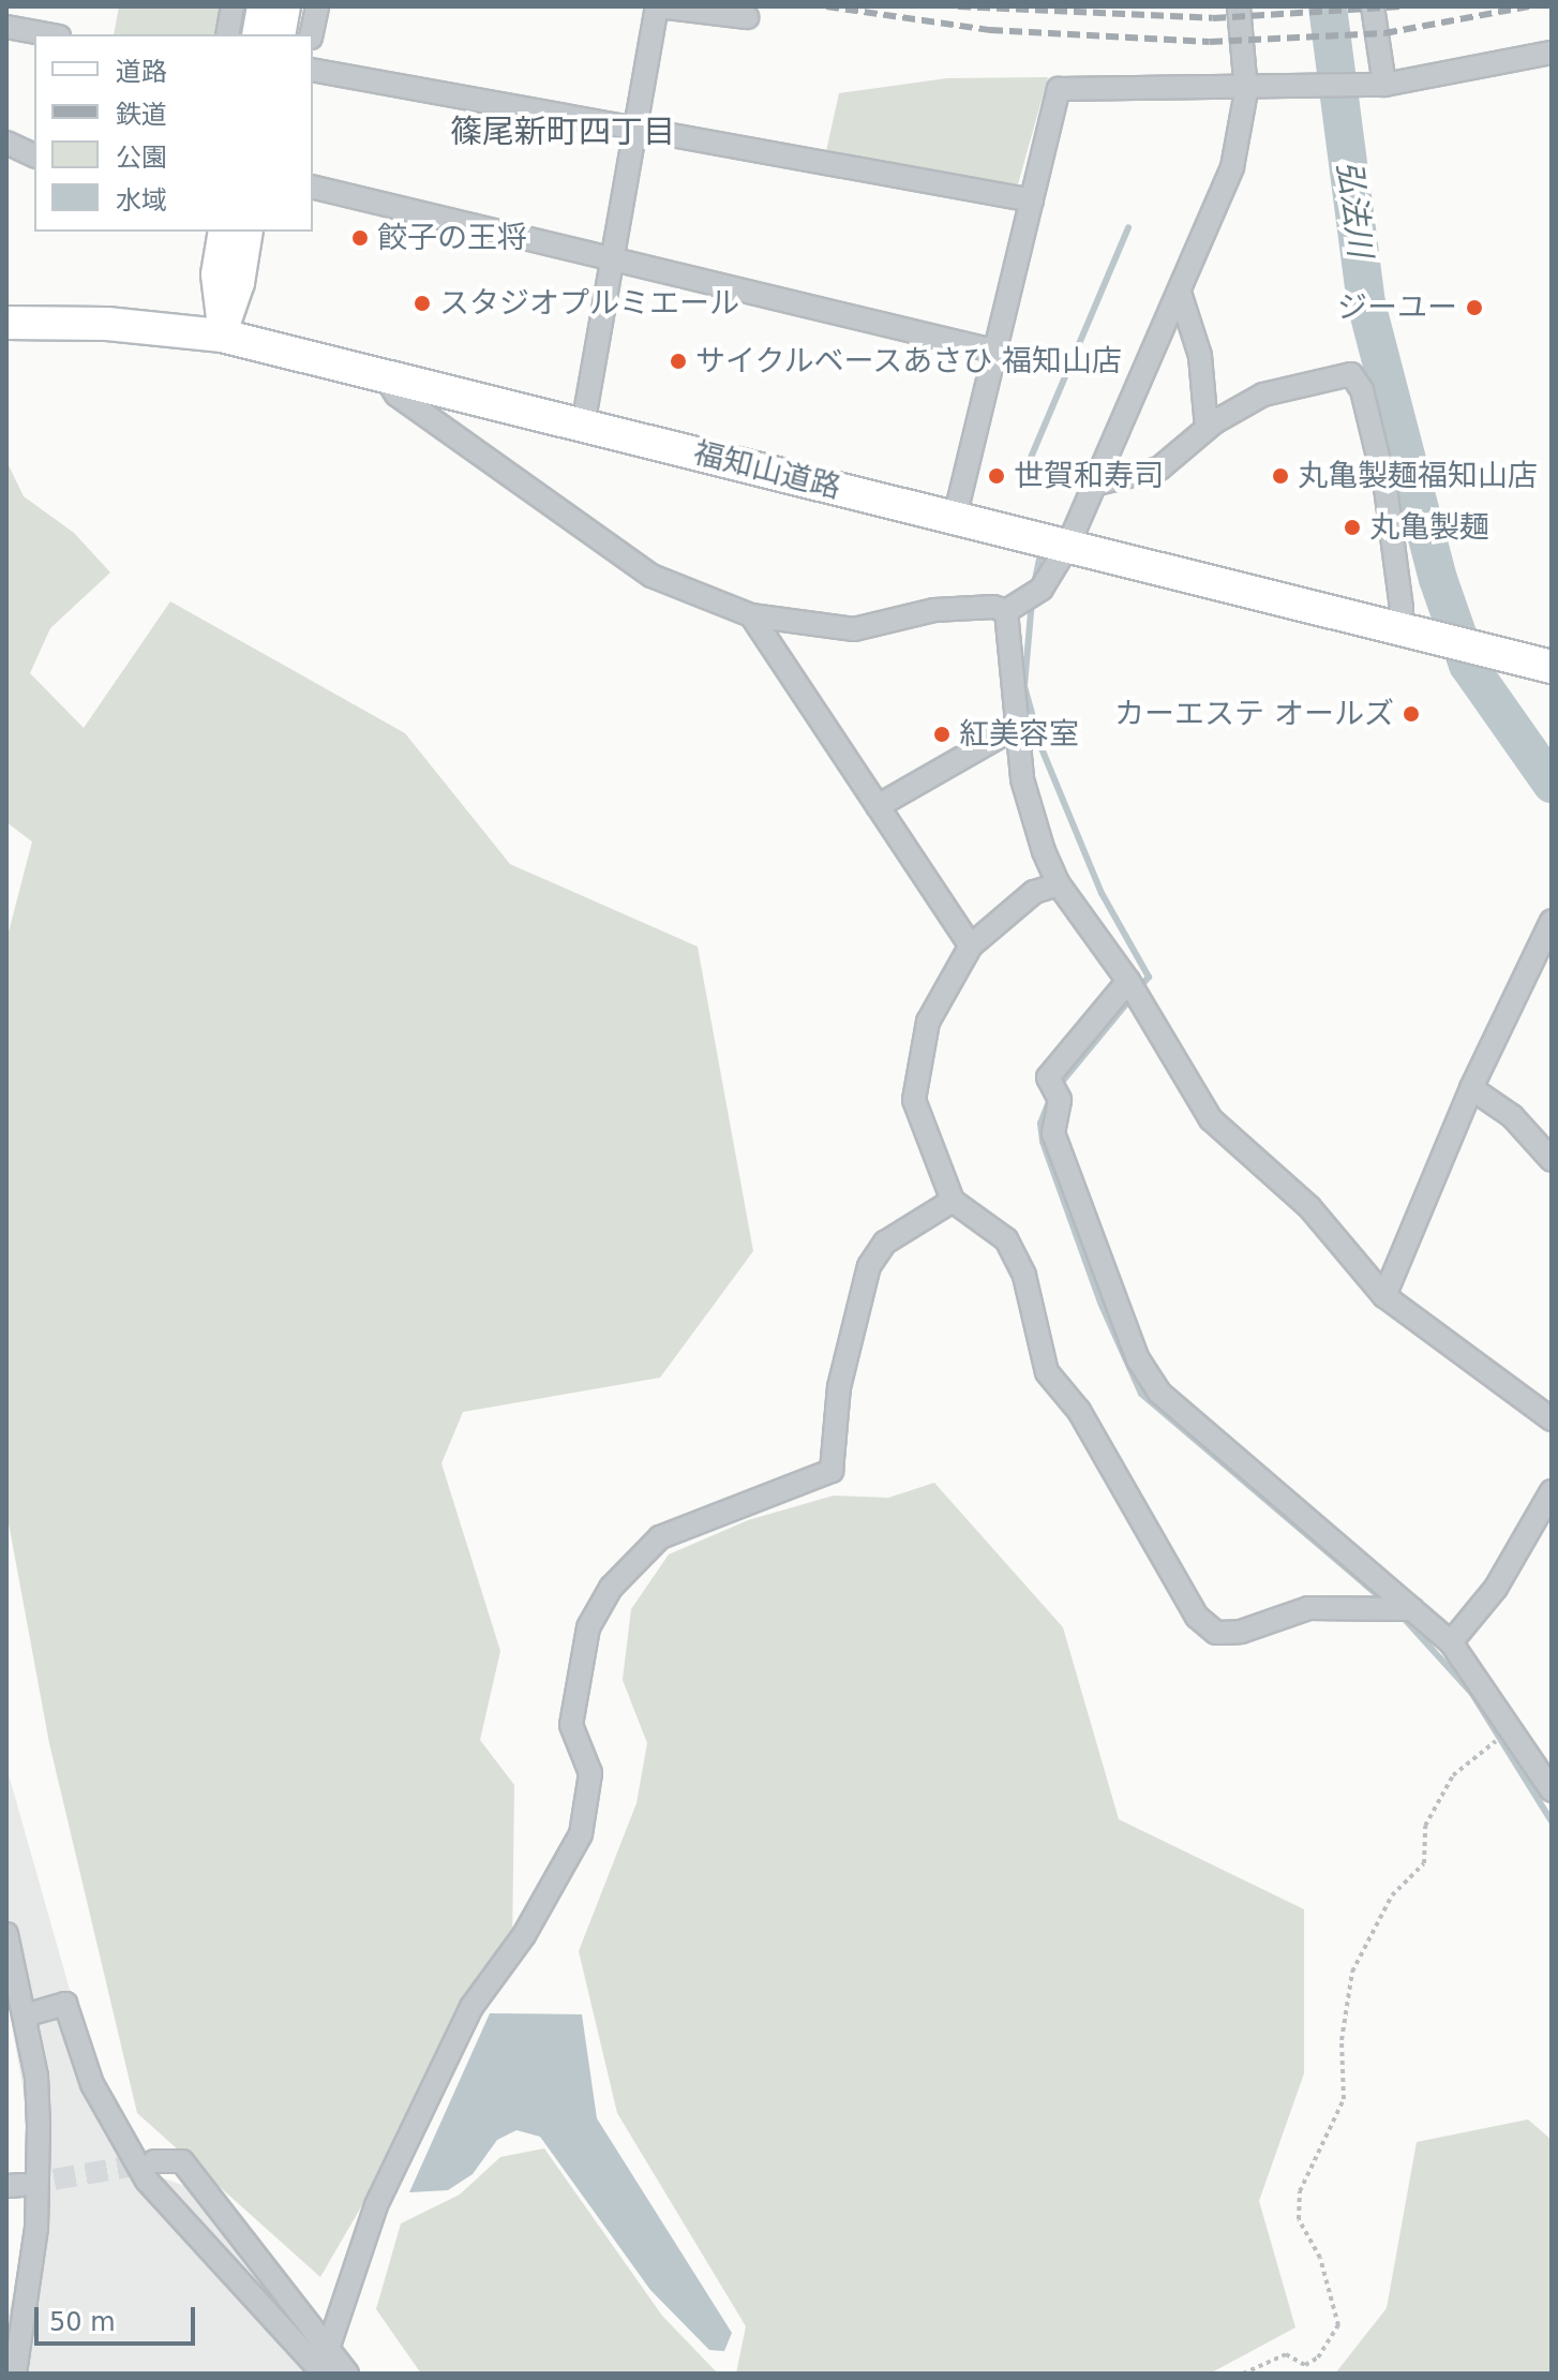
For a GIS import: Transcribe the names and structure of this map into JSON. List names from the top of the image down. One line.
{"streets":{"highway":["福知山道路"]},"districts":["篠尾新町四丁目"],"water":["弘法川"],"places":["餃子の王将","スタジオプルミエール","ジーユー","サイクルベースあさひ 福知山店","世賀和寿司","丸亀製麺福知山店","丸亀製麺","カーエステ オールズ","紅美容室"],"legend":["道路","鉄道","公園","水域"],"scale_bar":"50 m"}
